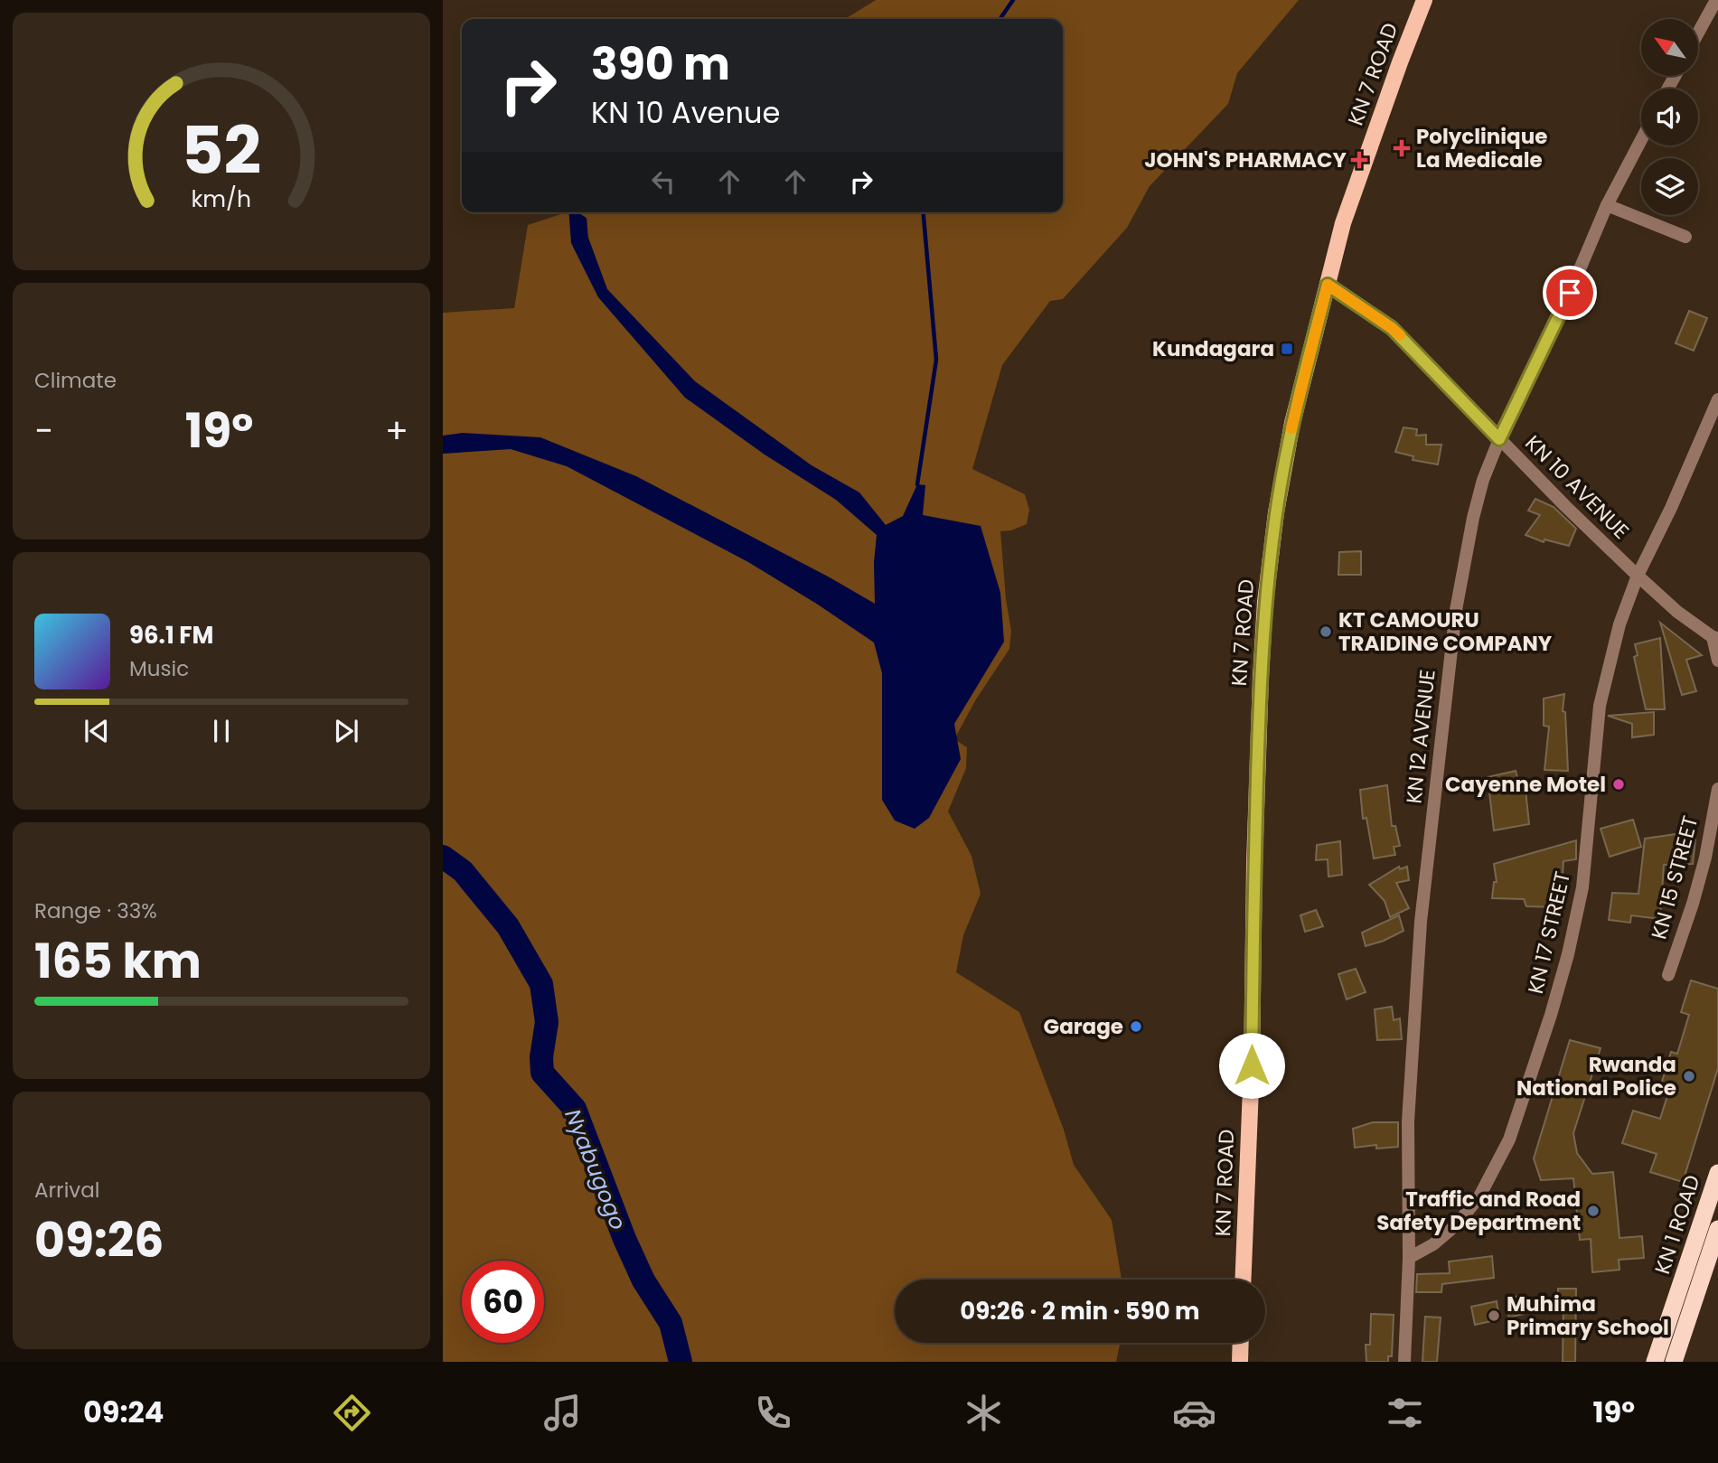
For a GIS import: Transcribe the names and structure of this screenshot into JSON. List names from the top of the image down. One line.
{"streets":{"highway":["KN 1 ROAD"],"main road":["KN 7 ROAD"],"street":["KN 10 AVENUE","KN 12 AVENUE","KN 15 STREET","KN 17 STREET"]},"crossings":[["KN 7 ROAD","KN 10 AVENUE"],["KN 10 AVENUE","KN 12 AVENUE"],["KN 10 AVENUE","KN 17 STREET"],["KN 12 AVENUE","KN 17 STREET"]],"water":["Nyabugogo"],"places":{"health":["Polyclinique La Medicale","JOHN'S PHARMACY"],"transit":["Kundagara"],"other":["KT CAMOURU TRAIDING COMPANY","Cayenne Motel","Garage","Rwanda National Police","Traffic and Road Safety Department","Muhima Primary School"]},"north":"top left","page":{"turn":["390 m","KN 10 Avenue"],"tile":["Climate",["Range · 33%","165 km"],["Arrival","09:26"]],"heat":["−","19°","+"],"song":["96.1 FM","Music"],"limit":"60","trip":"09:26 · 2 min · 590 m","tabs":["09:24","19°"],"gauge":["52","km/h"]}}
